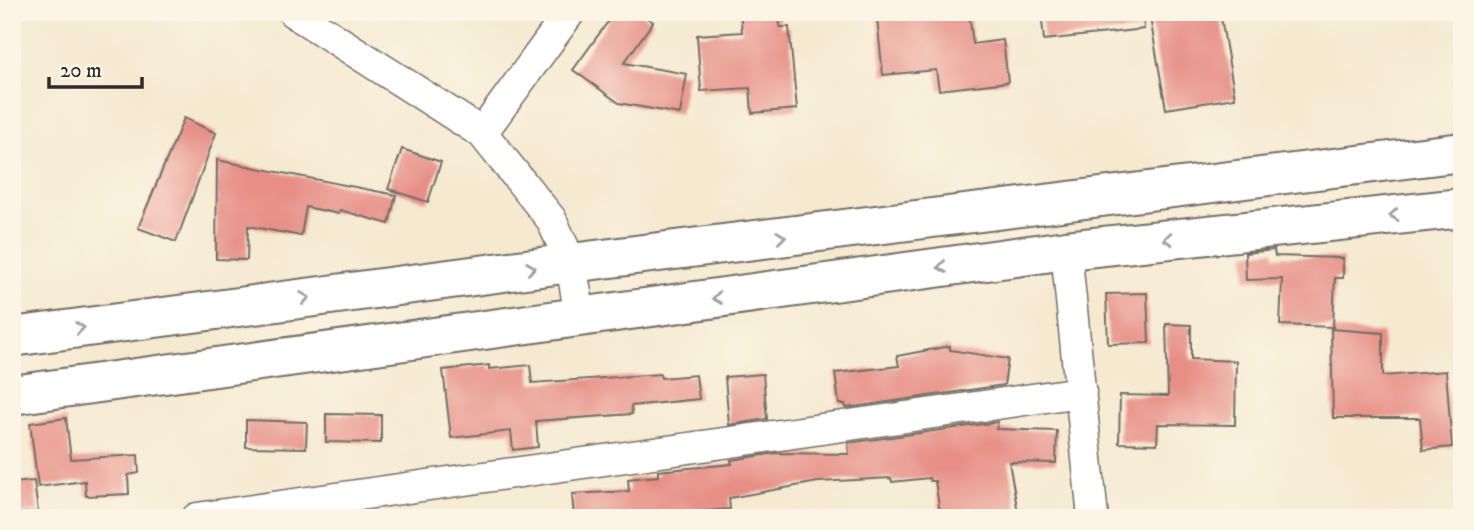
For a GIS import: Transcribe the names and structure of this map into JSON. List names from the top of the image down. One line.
{"scale_bar":"20 m"}
